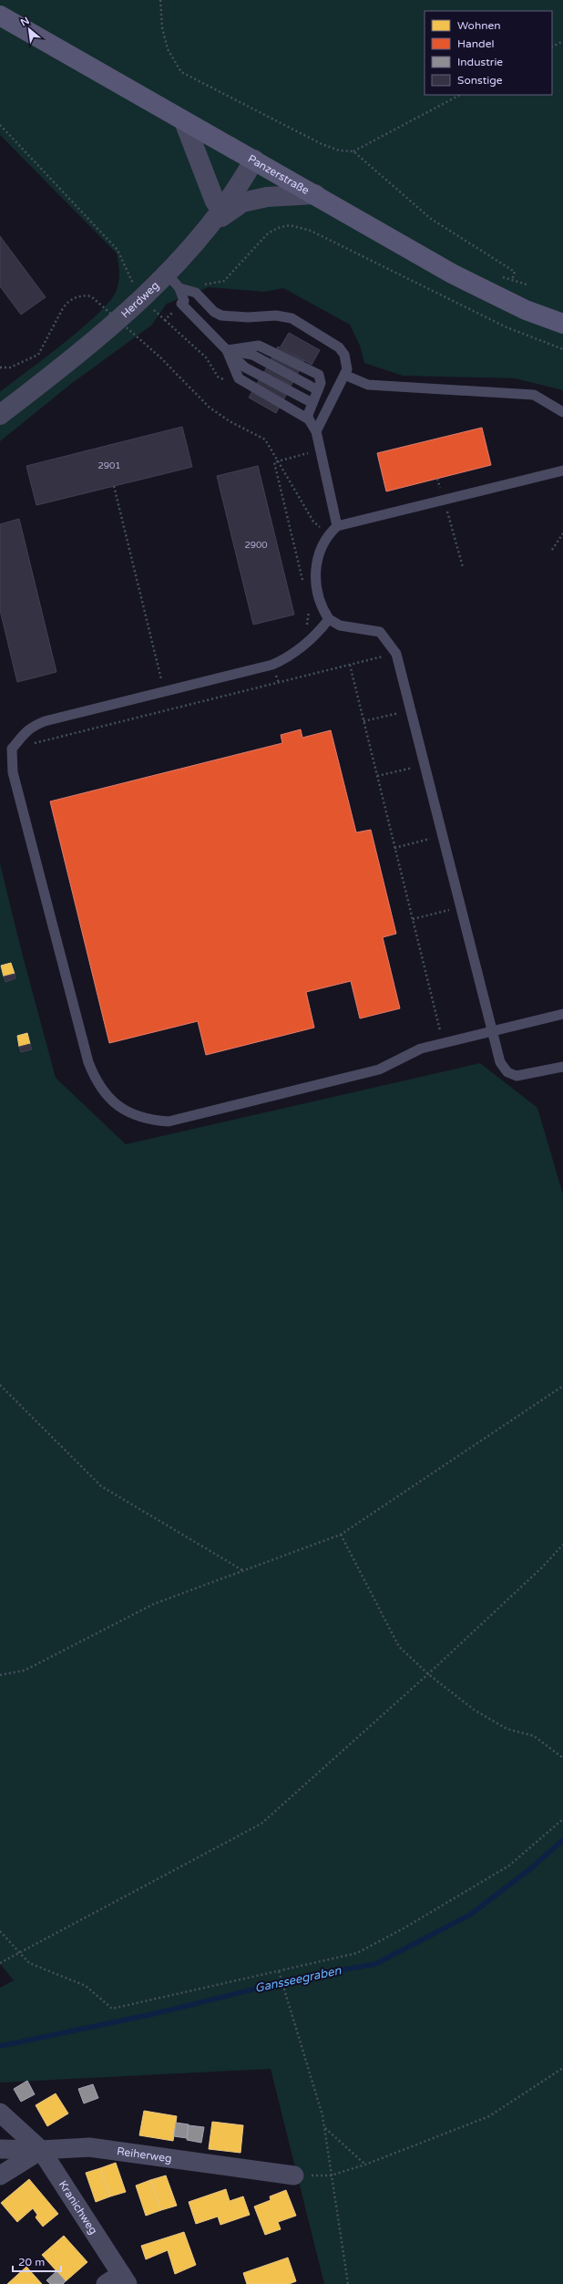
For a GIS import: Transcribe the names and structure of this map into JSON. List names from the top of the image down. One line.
{"streets":{"main road":["Panzerstraße"],"street":["Herdweg","Reiherweg","Kranichweg"]},"crossings":[["Panzerstraße","Herdweg"],["Reiherweg","Kranichweg"]],"water":["Gansseegraben"],"house_numbers":["2901","2900"],"legend":["Wohnen","Handel","Industrie","Sonstige"],"scale_bar":"20 m","north":"top left"}
